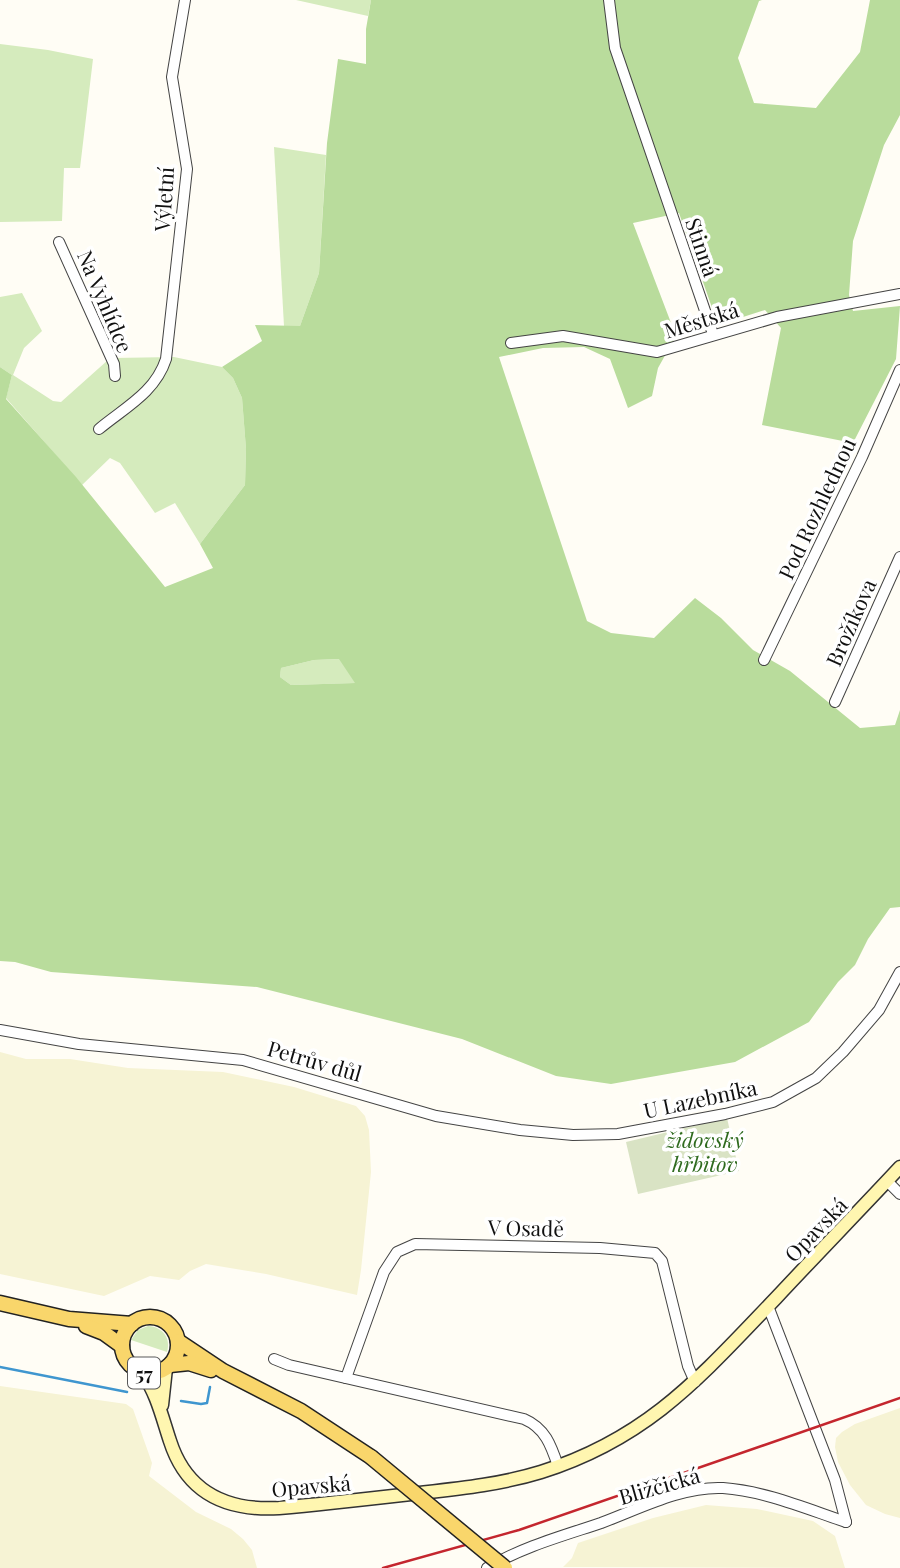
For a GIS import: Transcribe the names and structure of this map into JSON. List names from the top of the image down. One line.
{"streets":{"main road":["Opavská","57"],"street":["Výletní","Stinná","Na Vyhlídce","Městská","Pod Rozhlednou","Brožíkova","Petrův důl","U Lazebníka","V Osadě","Bližčická"]},"crossings":[["Stinná","Městská"],["Petrův důl","U Lazebníka"],["V Osadě","Opavská"],["Opavská","57"],["Opavská","Bližčická"]],"parks":["židovský hřbitov"]}
